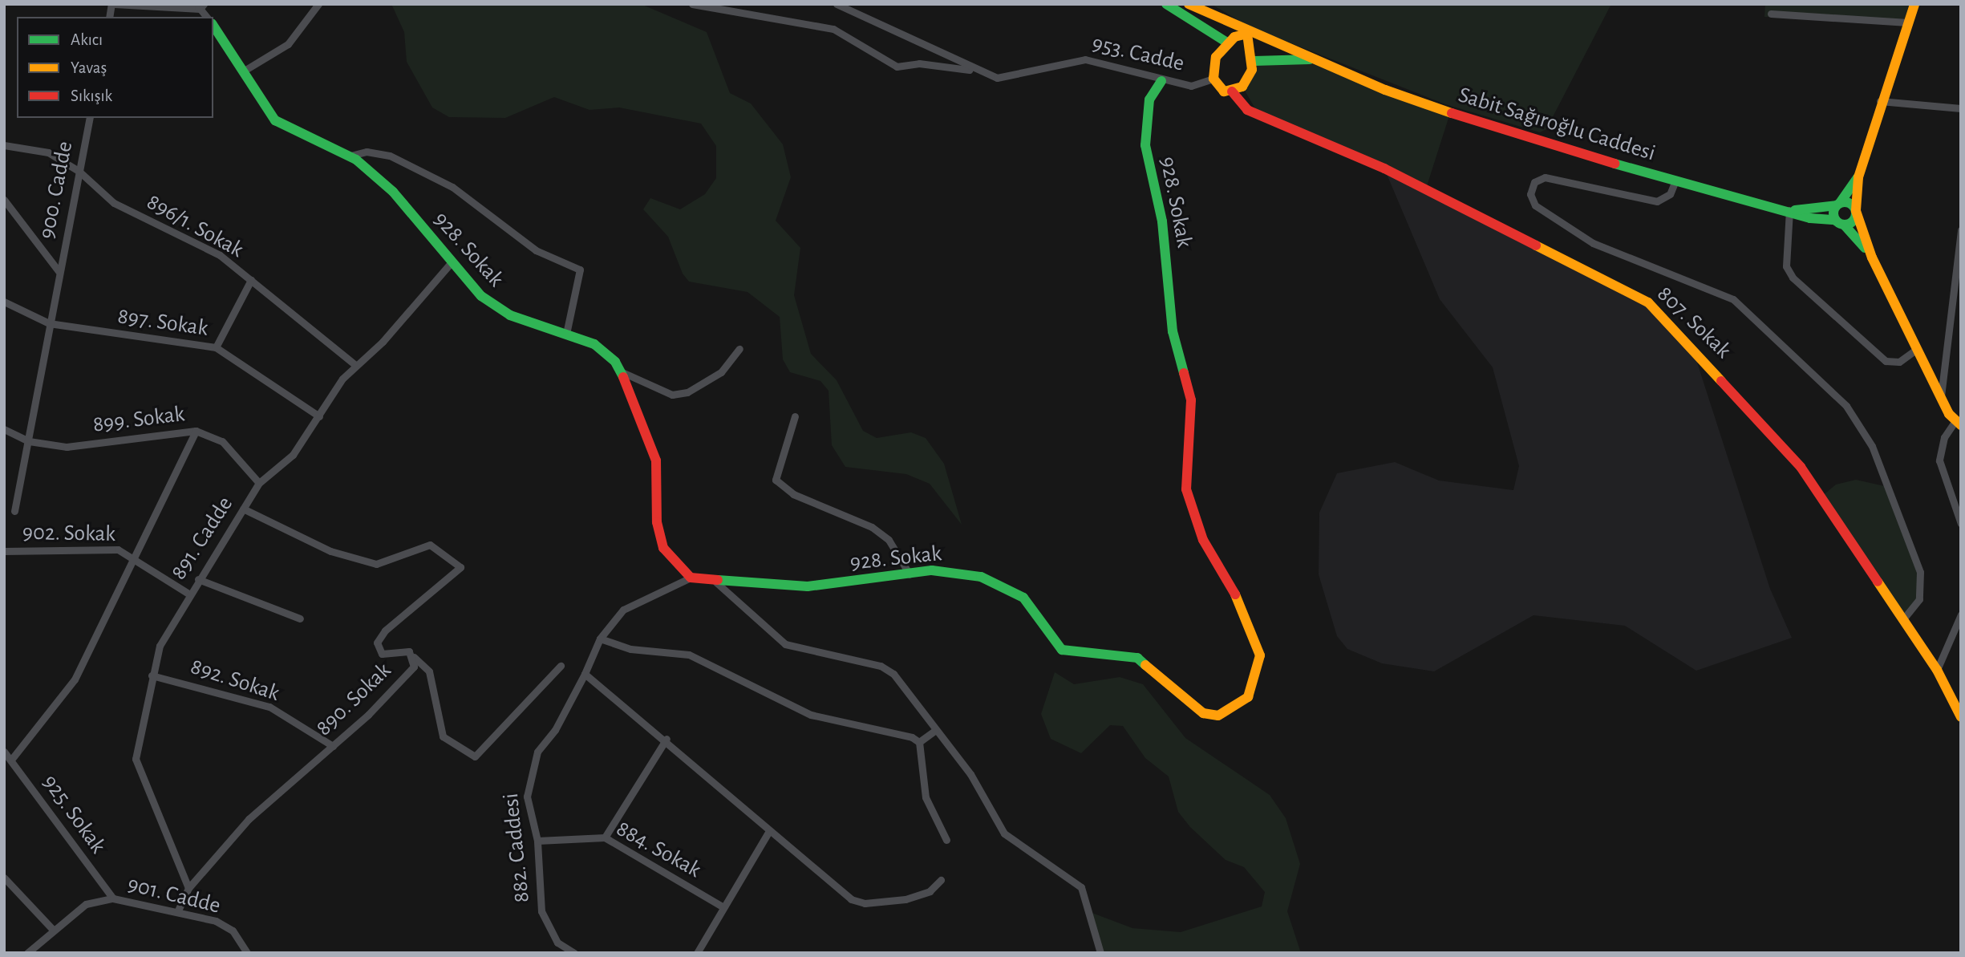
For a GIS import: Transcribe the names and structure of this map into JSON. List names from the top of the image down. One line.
{"streets":{"main road":["953. Cadde","Sabit Sağıroğlu Caddesi","928. Sokak","807. Sokak"],"street":["900. Cadde","896/1. Sokak","897. Sokak","899. Sokak","902. Sokak","891. Cadde","892. Sokak","890. Sokak","925. Sokak","882. Caddesi","884. Sokak","901. Cadde"]},"crossings":[["953. Cadde","928. Sokak"],["953. Cadde","807. Sokak"],["900. Cadde","896/1. Sokak"],["900. Cadde","897. Sokak"],["900. Cadde","899. Sokak"],["928. Sokak","891. Cadde"],["928. Sokak","882. Caddesi"],["896/1. Sokak","891. Cadde"],["897. Sokak","891. Cadde"],["899. Sokak","891. Cadde"],["902. Sokak","891. Cadde"],["891. Cadde","892. Sokak"],["891. Cadde","890. Sokak"],["892. Sokak","890. Sokak"],["890. Sokak","901. Cadde"],["925. Sokak","901. Cadde"],["882. Caddesi","884. Sokak"]],"legend":["Akıcı","Yavaş","Sıkışık"]}
